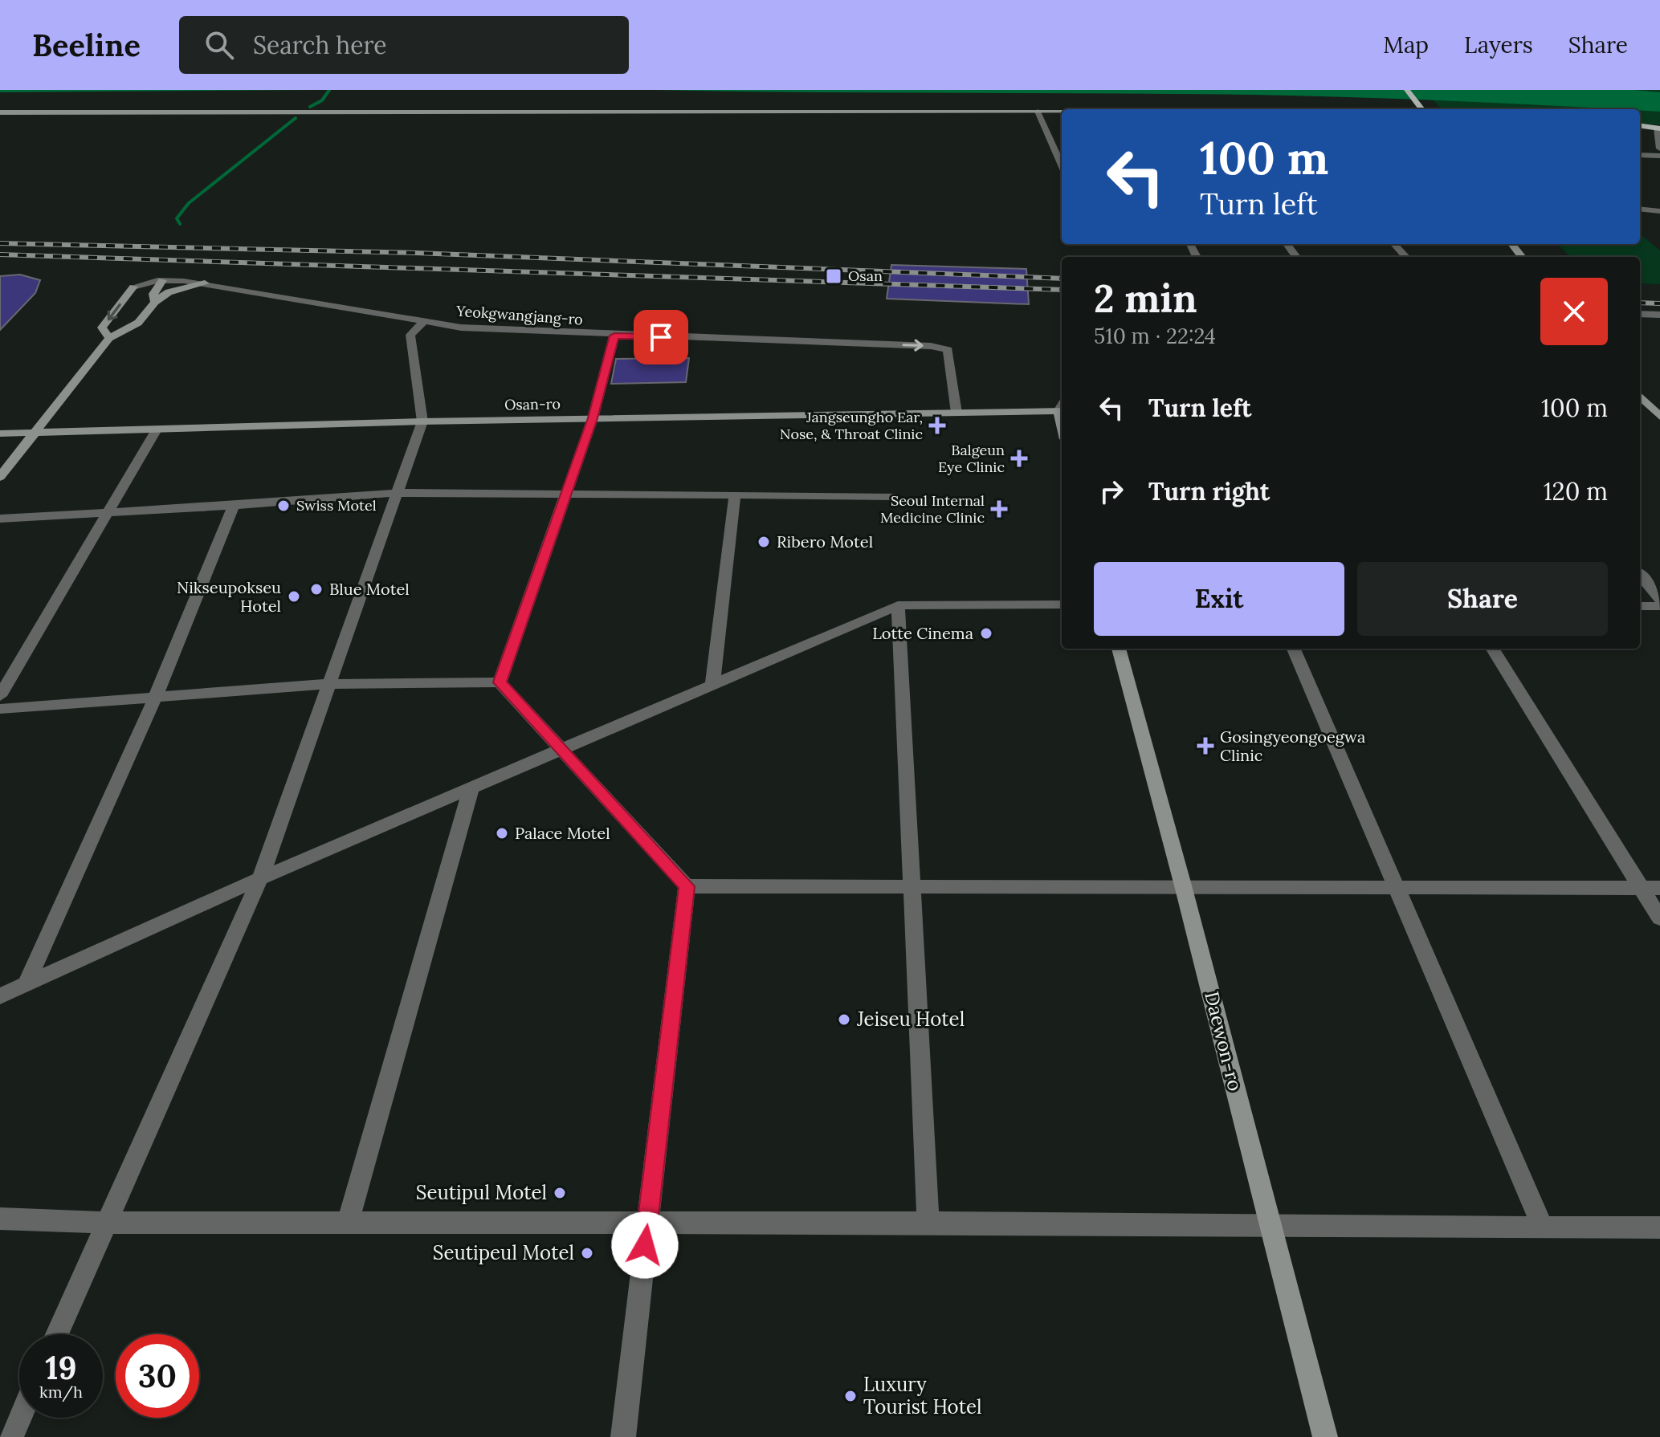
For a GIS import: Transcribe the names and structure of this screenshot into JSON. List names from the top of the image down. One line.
{"streets":{"street":["Yeokgwangjang-ro","Osan-ro","Daewon-ro"]},"crossings":[["Yeokgwangjang-ro","Osan-ro"]],"places":{"transit":["Osan"],"health":["Jangseungho Ear, Nose, & Throat Clinic","Balgeun Eye Clinic","Seoul Internal Medicine Clinic","Gosingyeongoegwa Clinic"],"other":["Swiss Motel","Ribero Motel","Blue Motel","Nikseupokseu Hotel","Lotte Cinema","Palace Motel","Jeiseu Hotel","Seutipul Motel","Seutipeul Motel","Luxury Tourist Hotel"]},"page":{"header":"Beeline","search":"Search here","nav":["Map","Layers","Share"],"turn":["100 m","Turn left"],"heading":["2 min","510 m · 22:24"],"list":[{"name":"Turn left","value":"100 m"},{"name":"Turn right","value":"120 m"}],"buttons":["Exit","Share"],"speed":"19 km/h","limit":"30"}}
